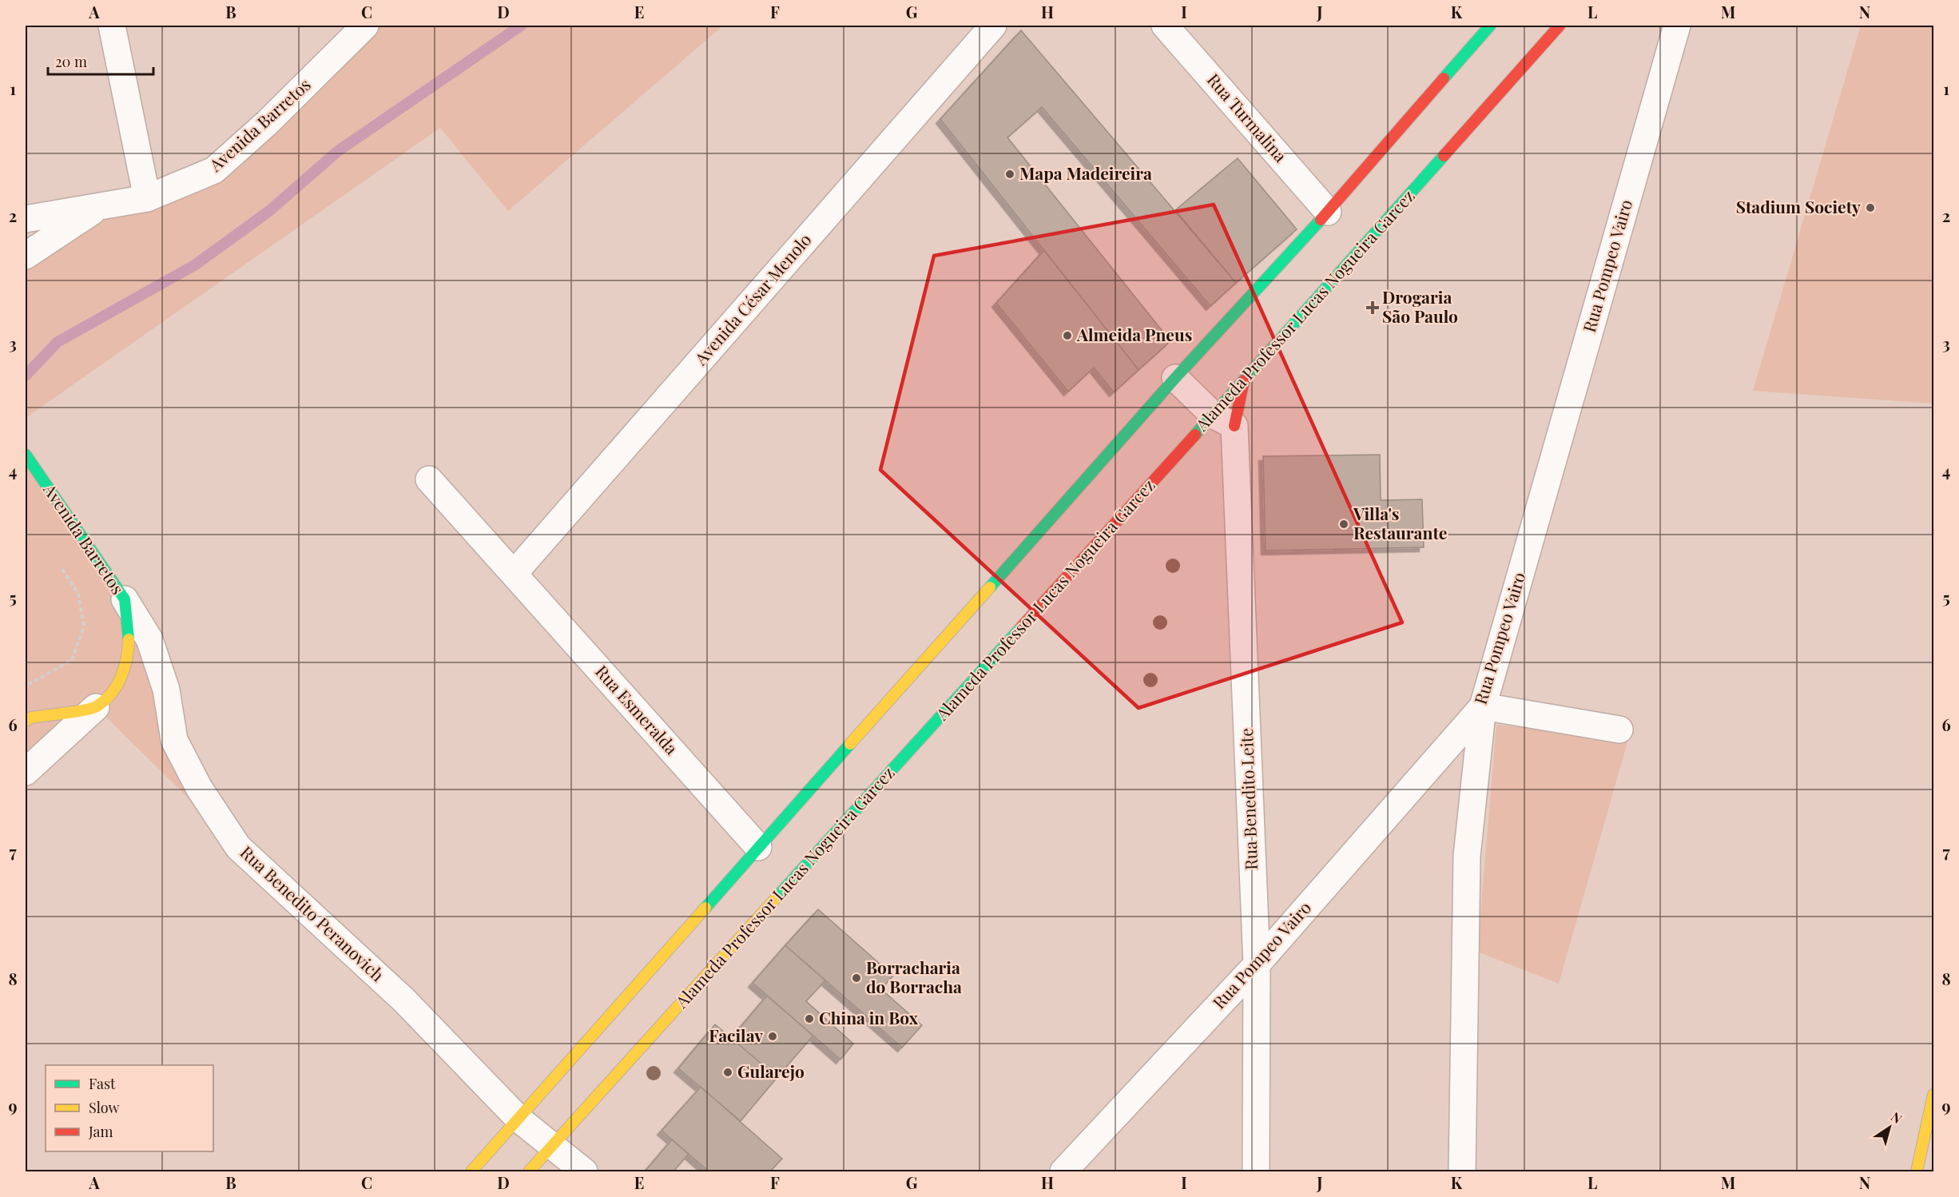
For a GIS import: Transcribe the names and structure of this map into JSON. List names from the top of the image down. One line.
{"streets":{"main road":["Avenida Barretos","Alameda Professor Lucas Nogueira Garcez"],"street":["Rua Turmalina","Rua Pompeo Vairo","Avenida César Menolo","Rua Esmeralda","Rua Benedito Leite","Rua Benedito Peranovich"]},"crossings":[["Avenida Barretos","Rua Benedito Peranovich"],["Rua Pompeo Vairo","Rua Benedito Leite"],["Avenida César Menolo","Rua Esmeralda"],["Alameda Professor Lucas Nogueira Garcez","Rua Benedito Leite"],["Alameda Professor Lucas Nogueira Garcez","Rua Benedito Peranovich"]],"places":{"other":["Mapa Madeireira","Stadium Society","Almeida Pneus","Villa's Restaurante","Borracharia do Borracha","China in Box","Facilav","Gularejo"],"health":["Drogaria São Paulo"]},"legend":["Fast","Slow","Jam"],"scale_bar":"20 m","north":"top right","grid":{"columns":["A","B","C","D","E","F","G","H","I","J","K","L","M","N"],"rows":["1","2","3","4","5","6","7","8","9"]}}
